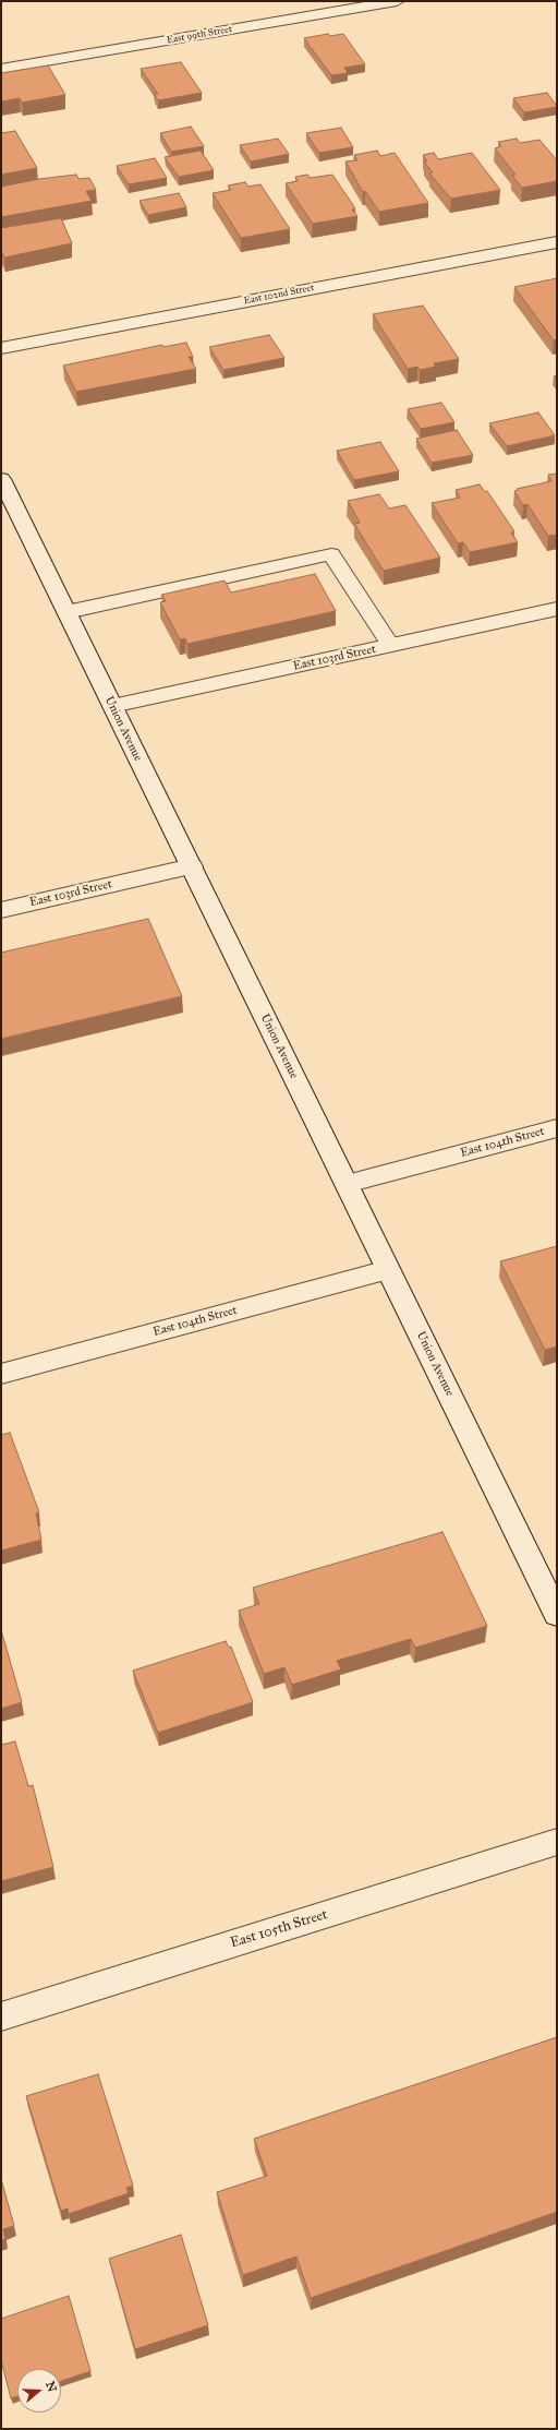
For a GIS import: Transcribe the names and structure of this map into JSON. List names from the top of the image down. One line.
{"streets":{"street":["East 99th Street","East 102nd Street","East 103rd Street","Union Avenue","East 104th Street","East 105th Street"]},"crossings":[["East 103rd Street","Union Avenue"],["Union Avenue","East 104th Street"]],"north":"right"}
